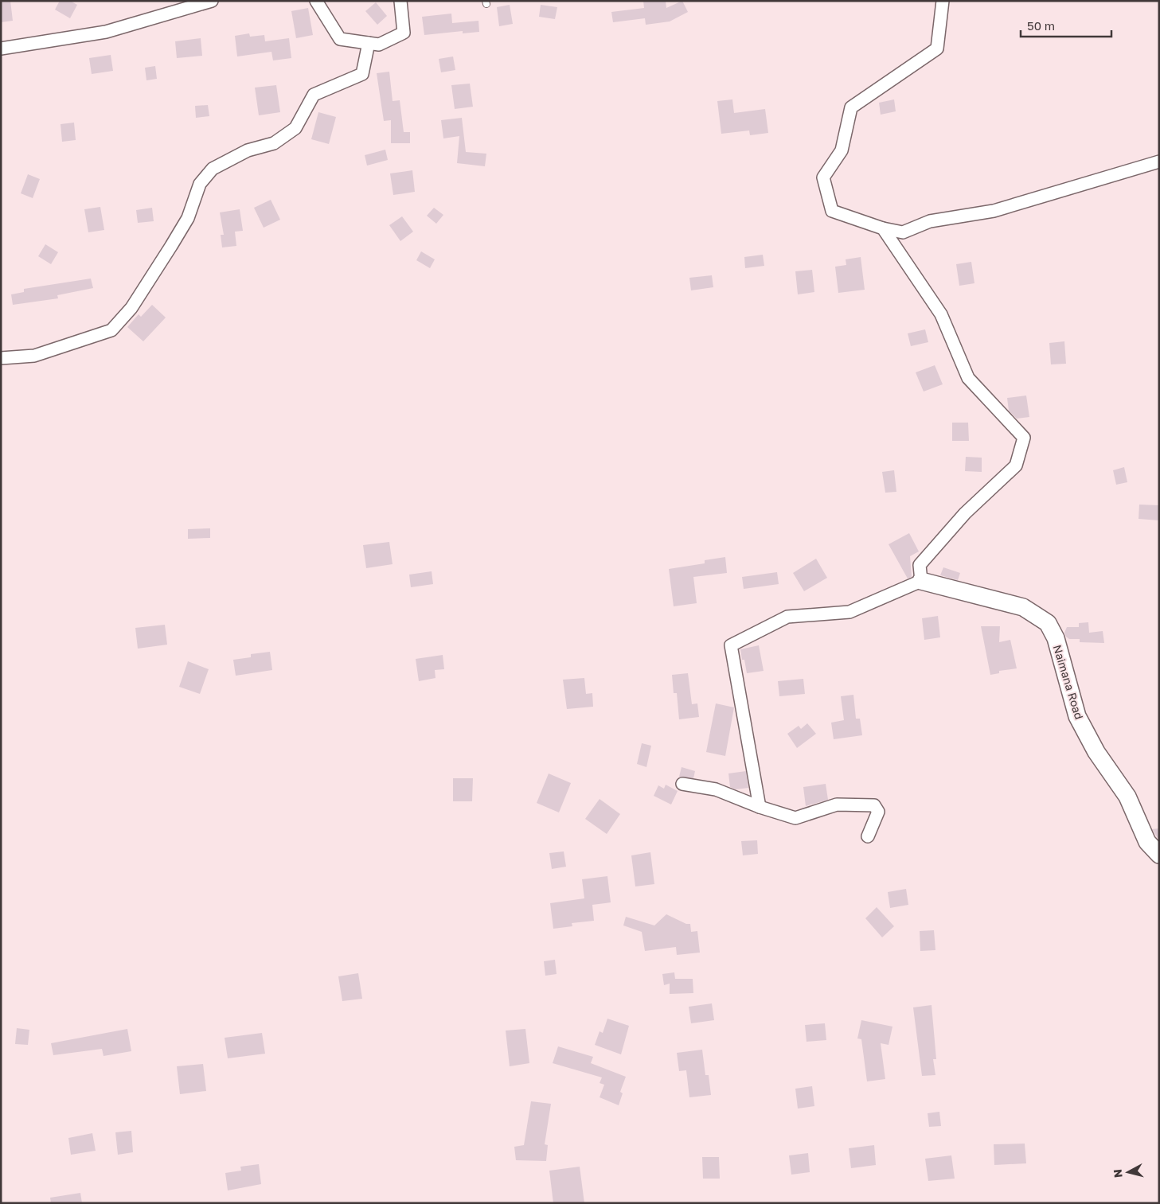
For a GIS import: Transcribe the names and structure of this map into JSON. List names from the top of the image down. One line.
{"streets":{"street":["Naimana Road"]},"scale_bar":"50 m","north":"left"}
